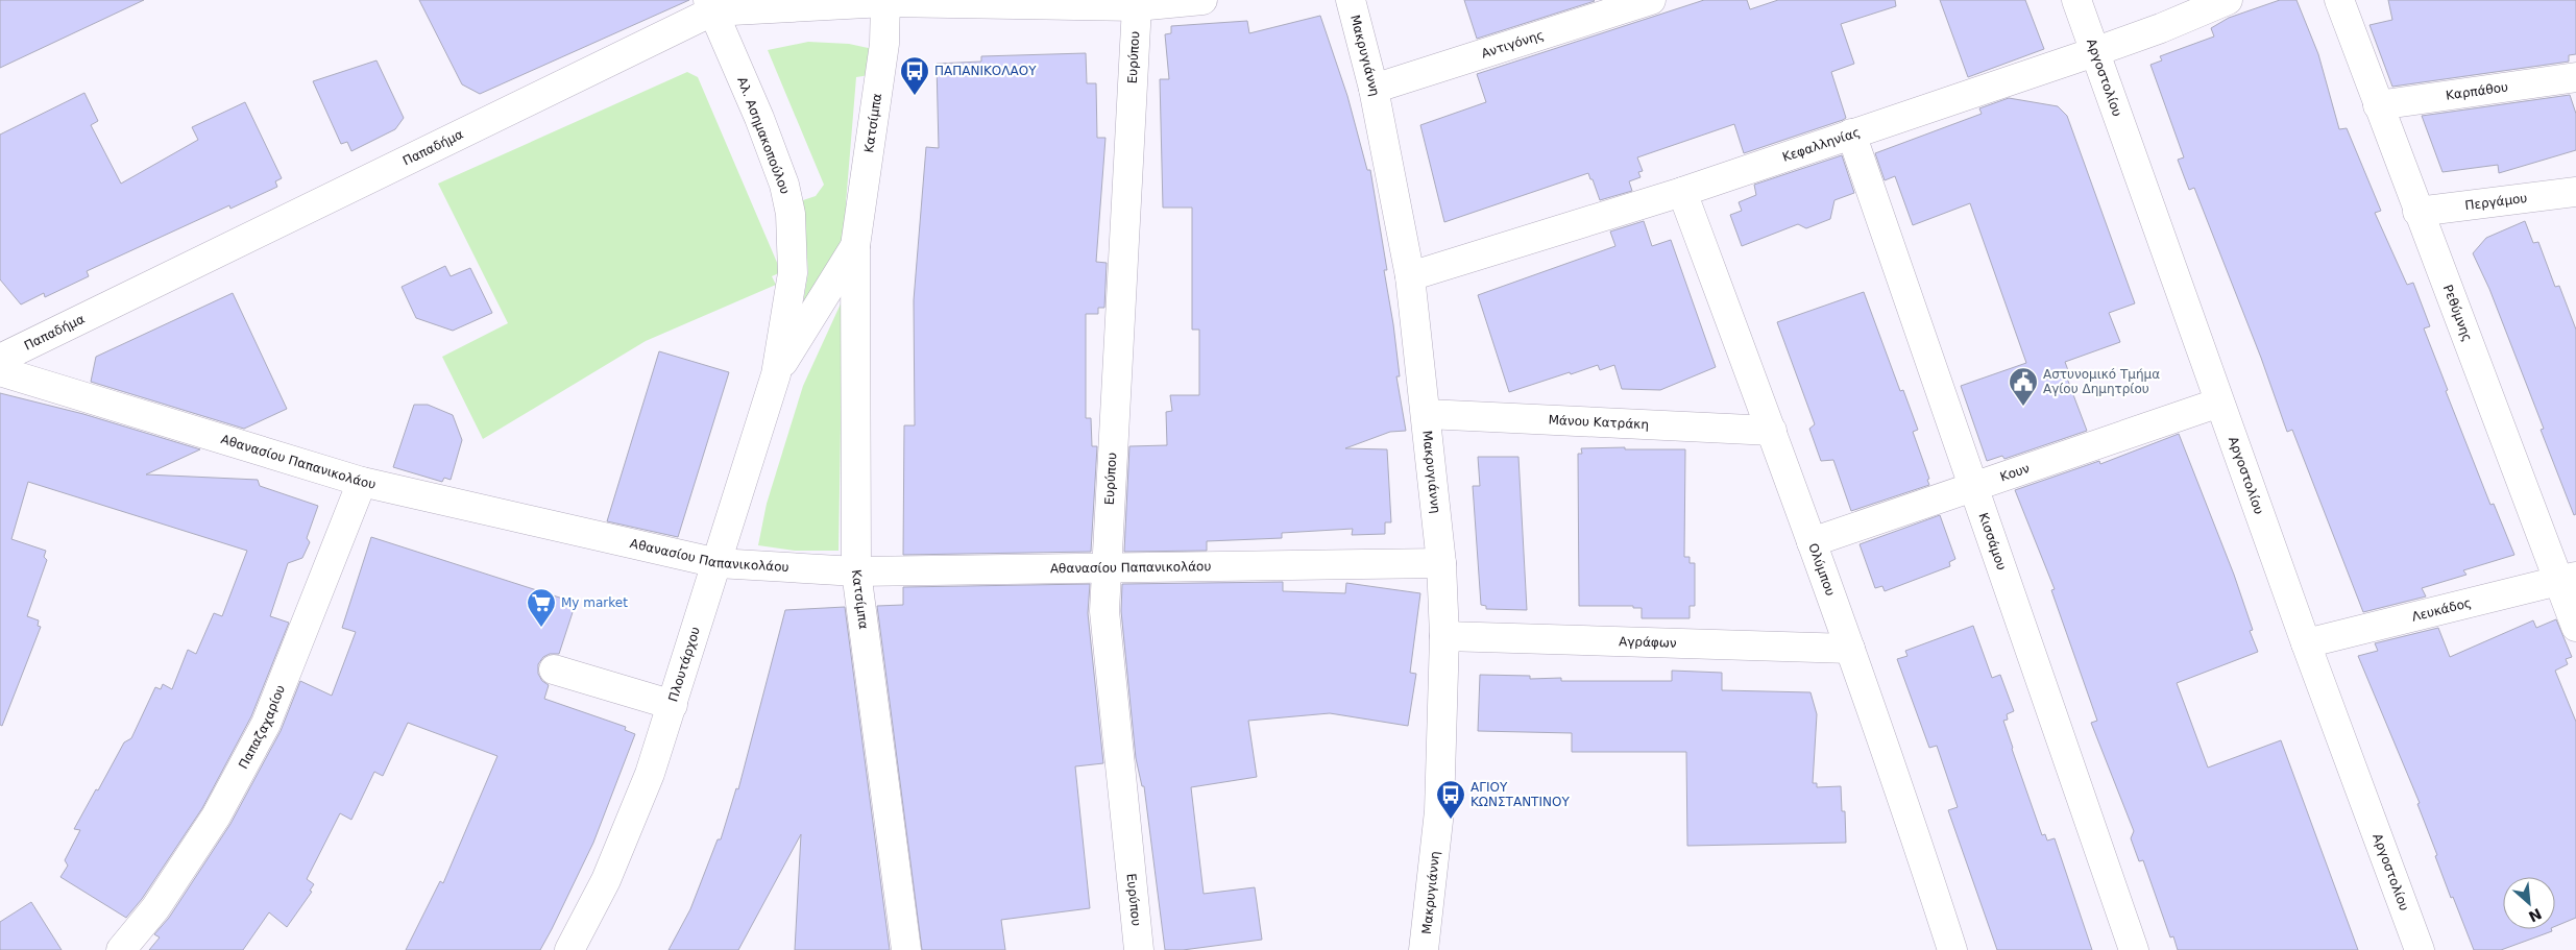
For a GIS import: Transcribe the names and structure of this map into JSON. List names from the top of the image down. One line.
{"streets":{"street":["Αντιγόνης","Μακρυγιάννη","Ευρύπου","Αργοστολίου","Καρπάθου","Κατσίμπα","Αλ. Ασημακοπούλου","Κεφαλληνίας","Παπαδήμα","Περγάμου","Ρεθύμνης","Μάνου Κατράκη","Αθανασίου Παπανικολάου","Κουν","Κισσάμου","Ολύμπου","Λευκάδος","Αγράφων","Πλουτάρχου","Παπαζαχαρίου"]},"crossings":[["Αντιγόνης","Μακρυγιάννη"],["Μακρυγιάννη","Κεφαλληνίας"],["Μακρυγιάννη","Μάνου Κατράκη"],["Μακρυγιάννη","Αθανασίου Παπανικολάου"],["Μακρυγιάννη","Αγράφων"],["Ευρύπου","Παπαδήμα"],["Ευρύπου","Αθανασίου Παπανικολάου"],["Αργοστολίου","Κεφαλληνίας"],["Αργοστολίου","Κουν"],["Αργοστολίου","Λευκάδος"],["Καρπάθου","Ρεθύμνης"],["Κατσίμπα","Αλ. Ασημακοπούλου"],["Κατσίμπα","Παπαδήμα"],["Κατσίμπα","Αθανασίου Παπανικολάου"],["Κατσίμπα","Πλουτάρχου"],["Αλ. Ασημακοπούλου","Παπαδήμα"],["Αλ. Ασημακοπούλου","Πλουτάρχου"],["Κεφαλληνίας","Κισσάμου"],["Κεφαλληνίας","Ολύμπου"],["Περγάμου","Ρεθύμνης"],["Ρεθύμνης","Λευκάδος"],["Μάνου Κατράκη","Ολύμπου"],["Αθανασίου Παπανικολάου","Πλουτάρχου"],["Αθανασίου Παπανικολάου","Παπαζαχαρίου"],["Κουν","Κισσάμου"],["Κουν","Ολύμπου"],["Ολύμπου","Αγράφων"]],"places":{"bus stop":["ΠΑΠΑΝΙΚΟΛΑΟΥ","ΑΓΙΟΥ ΚΩΝΣΤΑΝΤΙΝΟΥ"],"public building":["Αστυνομικό Τμήμα Αγίου Δημητρίου"],"supermarket":["My market"]},"north":"bottom right"}
